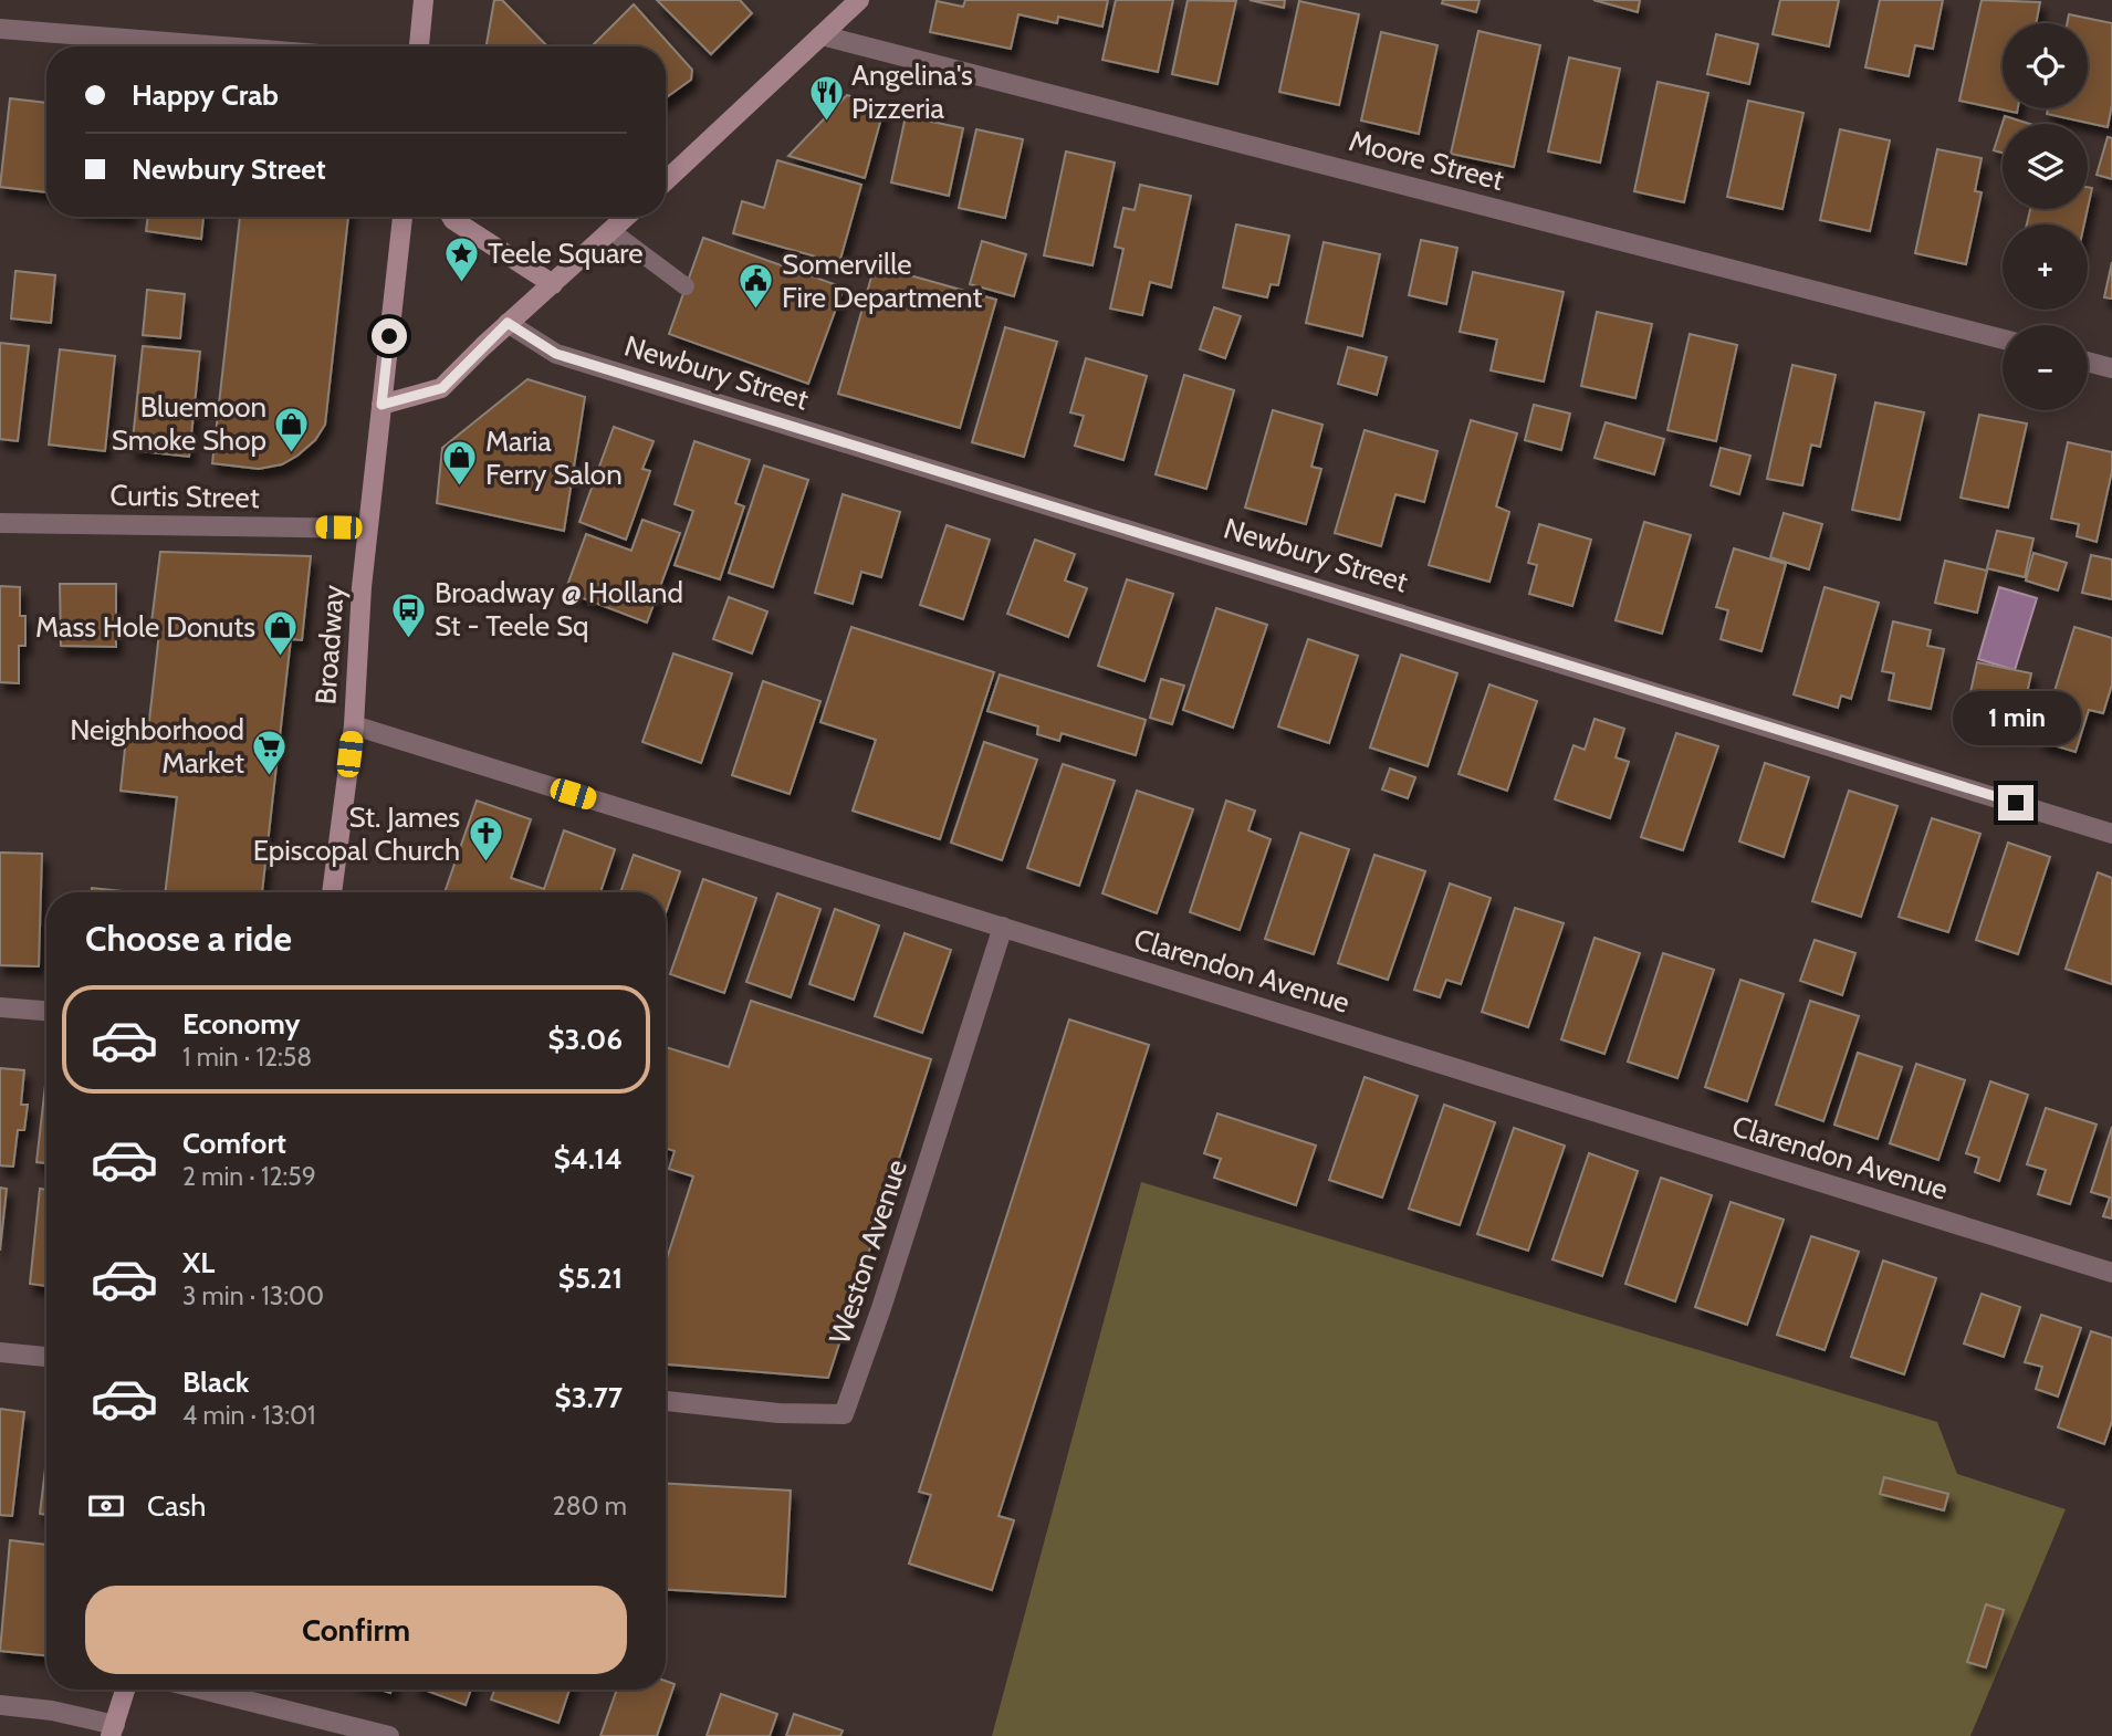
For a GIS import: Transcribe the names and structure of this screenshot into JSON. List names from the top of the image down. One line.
{"streets":{"main road":["Broadway"],"street":["Moore Street","Newbury Street","Curtis Street","Clarendon Avenue","Weston Avenue"]},"crossings":[["Curtis Street","Broadway"],["Broadway","Clarendon Avenue"],["Clarendon Avenue","Weston Avenue"]],"places":{"restaurant":["Angelina's Pizzeria"],"place":["Teele Square"],"public building":["Somerville Fire Department"],"shop":["Bluemoon Smoke Shop","Maria Ferry Salon","Mass Hole Donuts"],"bus stop":["Broadway @ Holland St - Teele Sq"],"supermarket":["Neighborhood Market"],"church":["St. James Episcopal Church"]},"page":{"map_buttons":["+","−"],"banner":["Happy Crab","Newbury Street"],"bubble":"1 min","heading":"Choose a ride","list":[{"name":"Economy","note":"1 min · 12:58","value":"$3.06"},{"name":"Comfort","note":"2 min · 12:59","value":"$4.14"},{"name":"XL","note":"3 min · 13:00","value":"$5.21"},{"name":"Black","note":"4 min · 13:01","value":"$3.77"}],"pay":["Cash","280 m"],"buttons":"Confirm"}}
